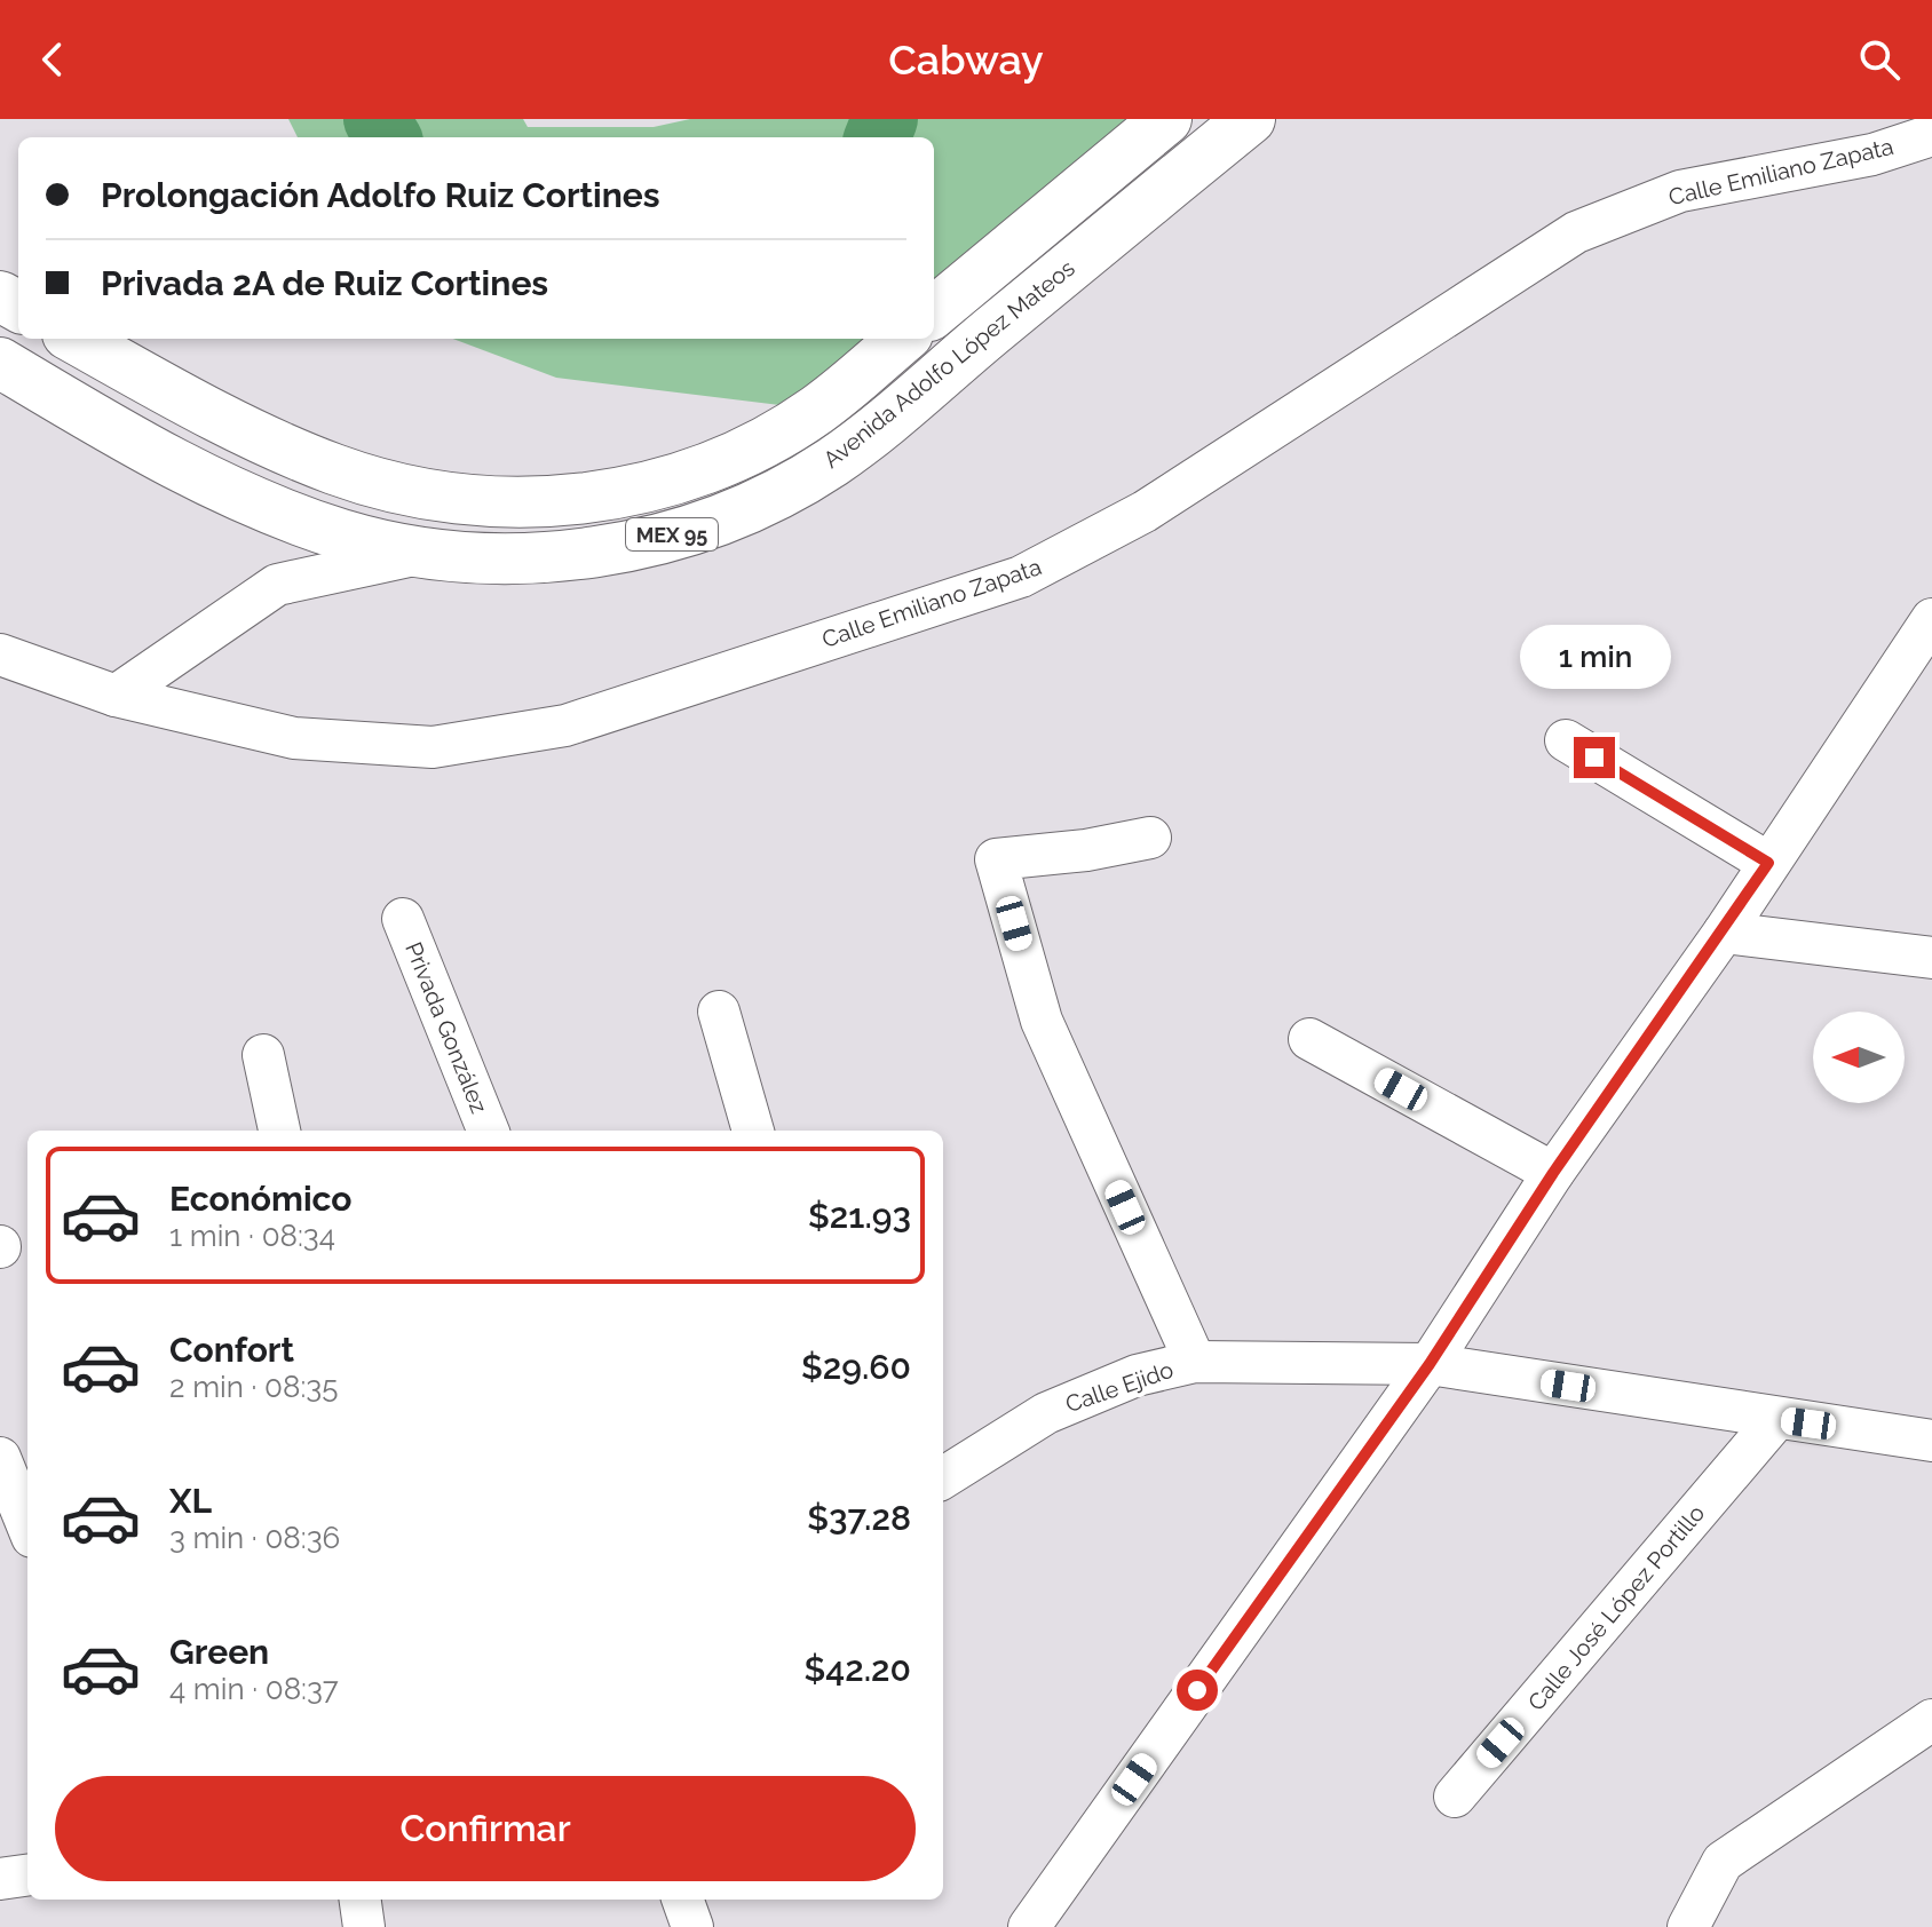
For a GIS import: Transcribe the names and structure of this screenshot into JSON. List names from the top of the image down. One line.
{"streets":{"main road":["Avenida Adolfo López Mateos","MEX 95"],"street":["Calle Emiliano Zapata","Privada González","Calle Ejido","Calle José López Portillo"]},"crossings":[["Calle Ejido","Calle José López Portillo"]],"north":"left","page":{"header":"Cabway","banner":["Prolongación Adolfo Ruiz Cortines","Privada 2A de Ruiz Cortines"],"bubble":"1 min","list":[{"name":"Económico","note":"1 min · 08:34","value":"$21.93"},{"name":"Confort","note":"2 min · 08:35","value":"$29.60"},{"name":"XL","note":"3 min · 08:36","value":"$37.28"},{"name":"Green","note":"4 min · 08:37","value":"$42.20"}],"buttons":"Confirmar"}}
